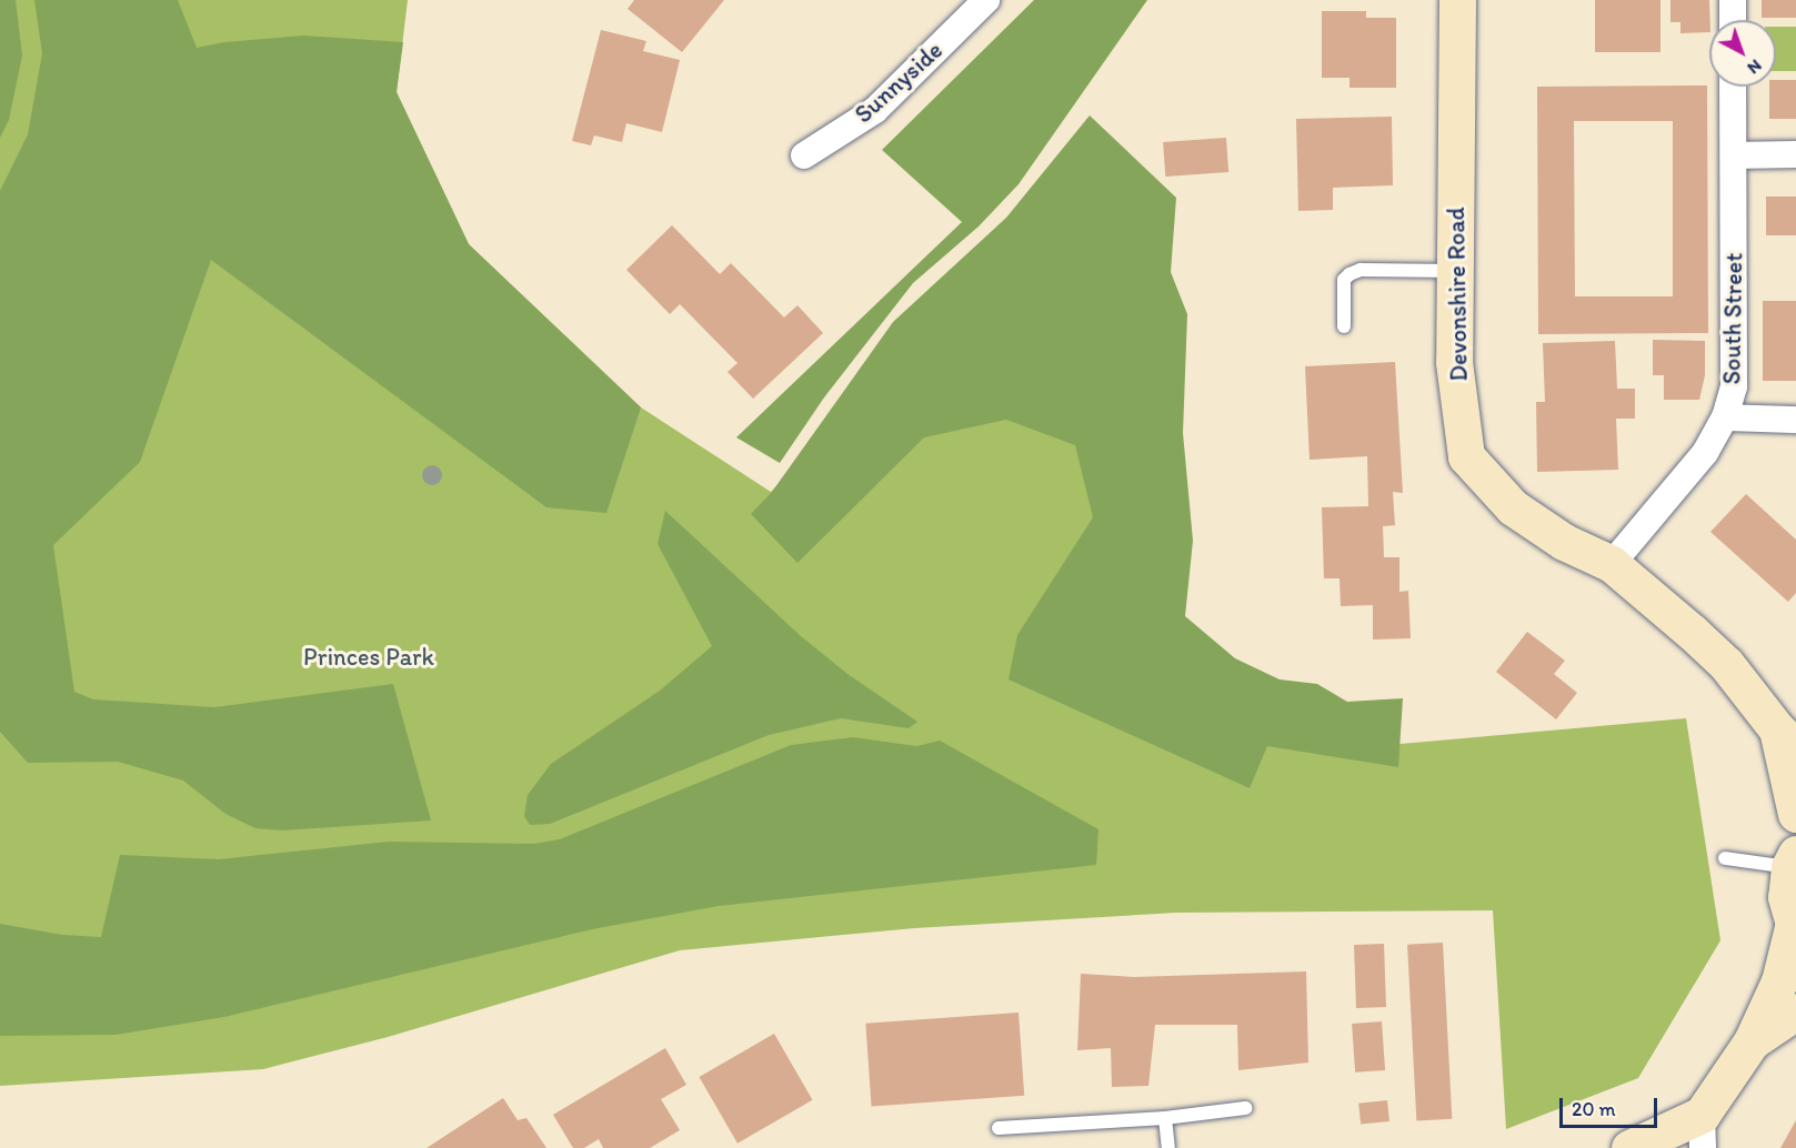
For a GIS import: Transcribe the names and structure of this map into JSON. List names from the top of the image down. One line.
{"streets":{"main road":["Devonshire Road"],"street":["Sunnyside","South Street"]},"crossings":[["Devonshire Road","South Street"]],"parks":["Princes Park"],"scale_bar":"20 m","north":"bottom right"}
